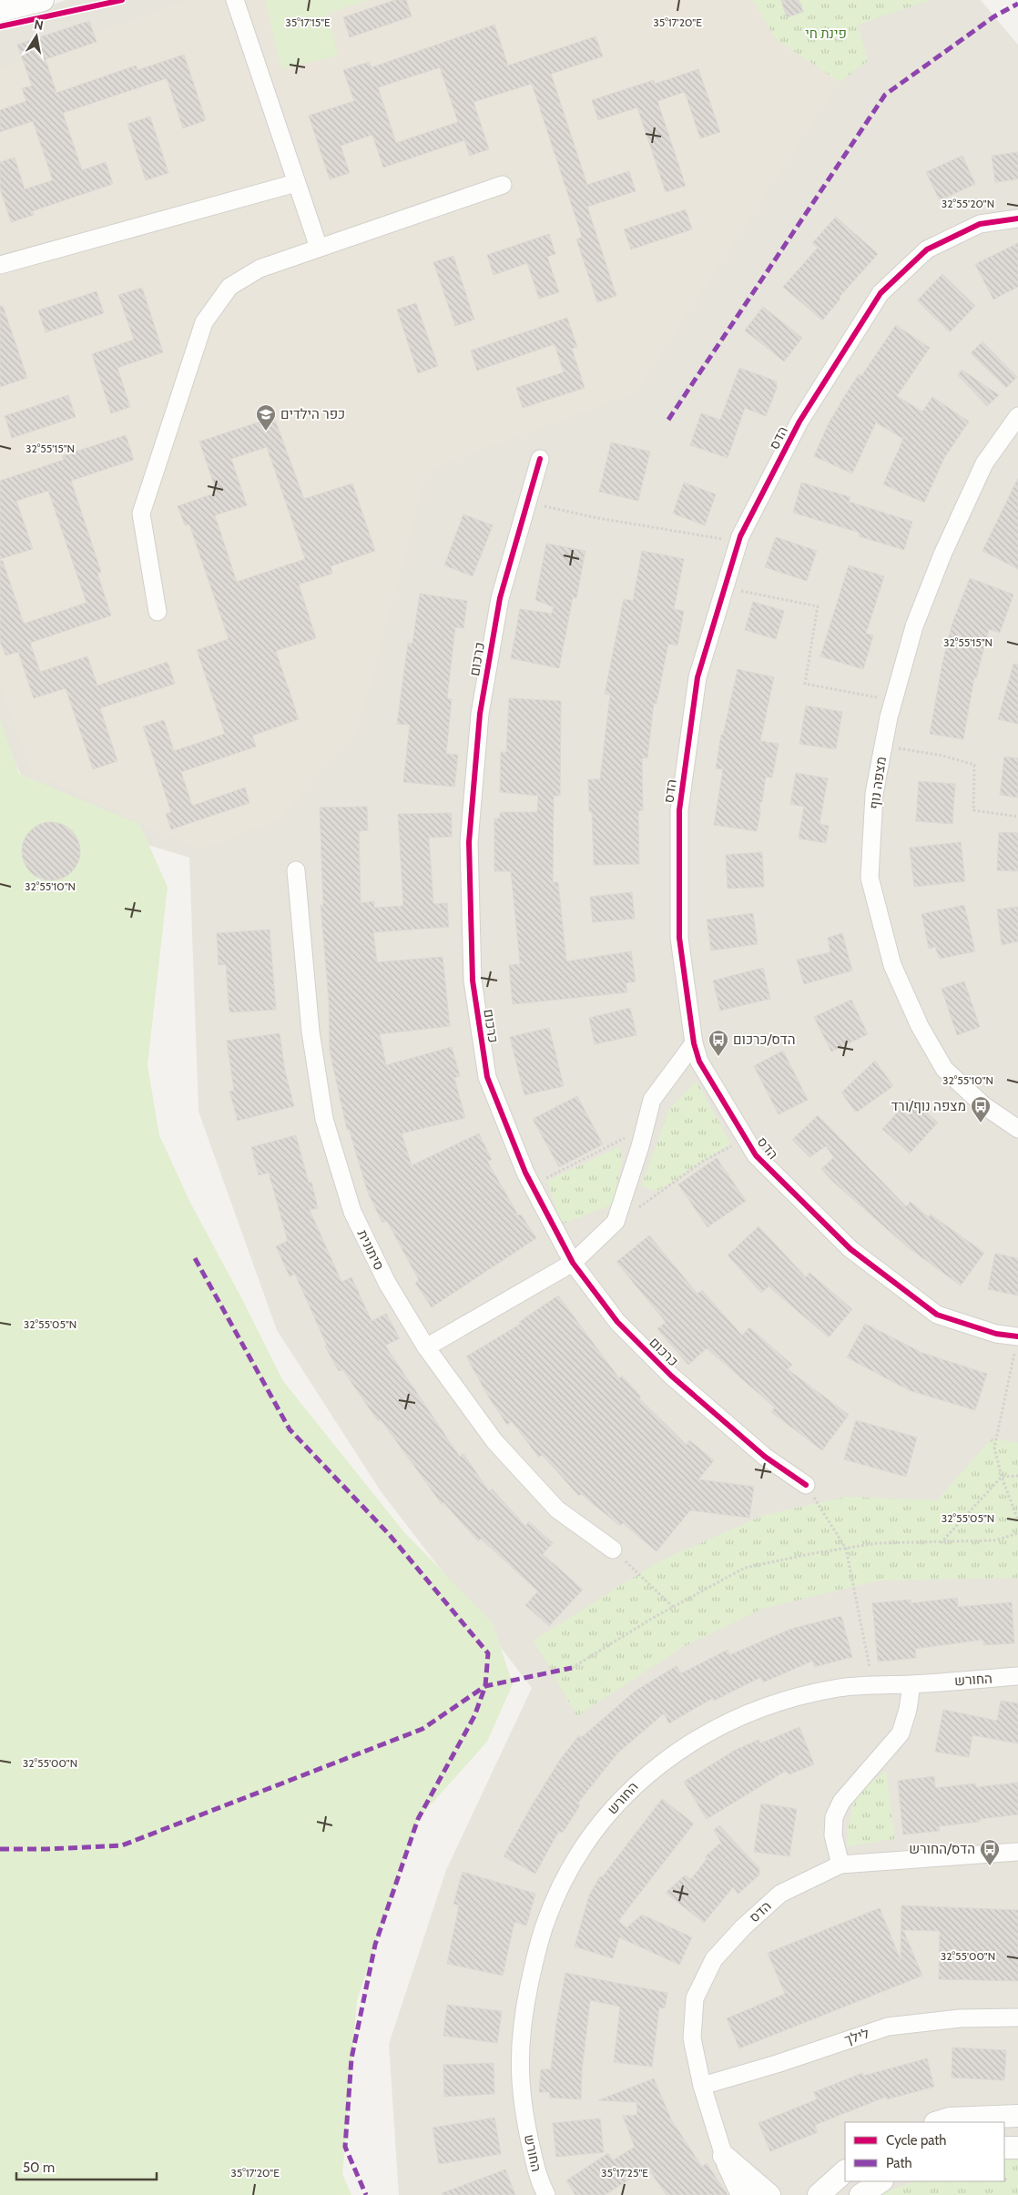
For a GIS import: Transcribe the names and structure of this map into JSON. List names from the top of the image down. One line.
{"streets":{"street":["הדס","כרכום","מצפה נוף","סיתונית","החורש","לילך"]},"crossings":[["הדס","לילך"]],"parks":["פינת חי"],"places":{"school or university":["כפר הילדים"],"bus stop":["הדס/כרכום","מצפה נוף/ורד","הדס/החורש"]},"legend":["Cycle path","Path"],"scale_bar":"50 m","north":"top","coordinates":["35°17'15\"E","35°17'20\"E","32°55'20\"N","32°55'15\"N","32°55'10\"N","32°55'05\"N","32°55'00\"N","35°17'25\"E"]}
